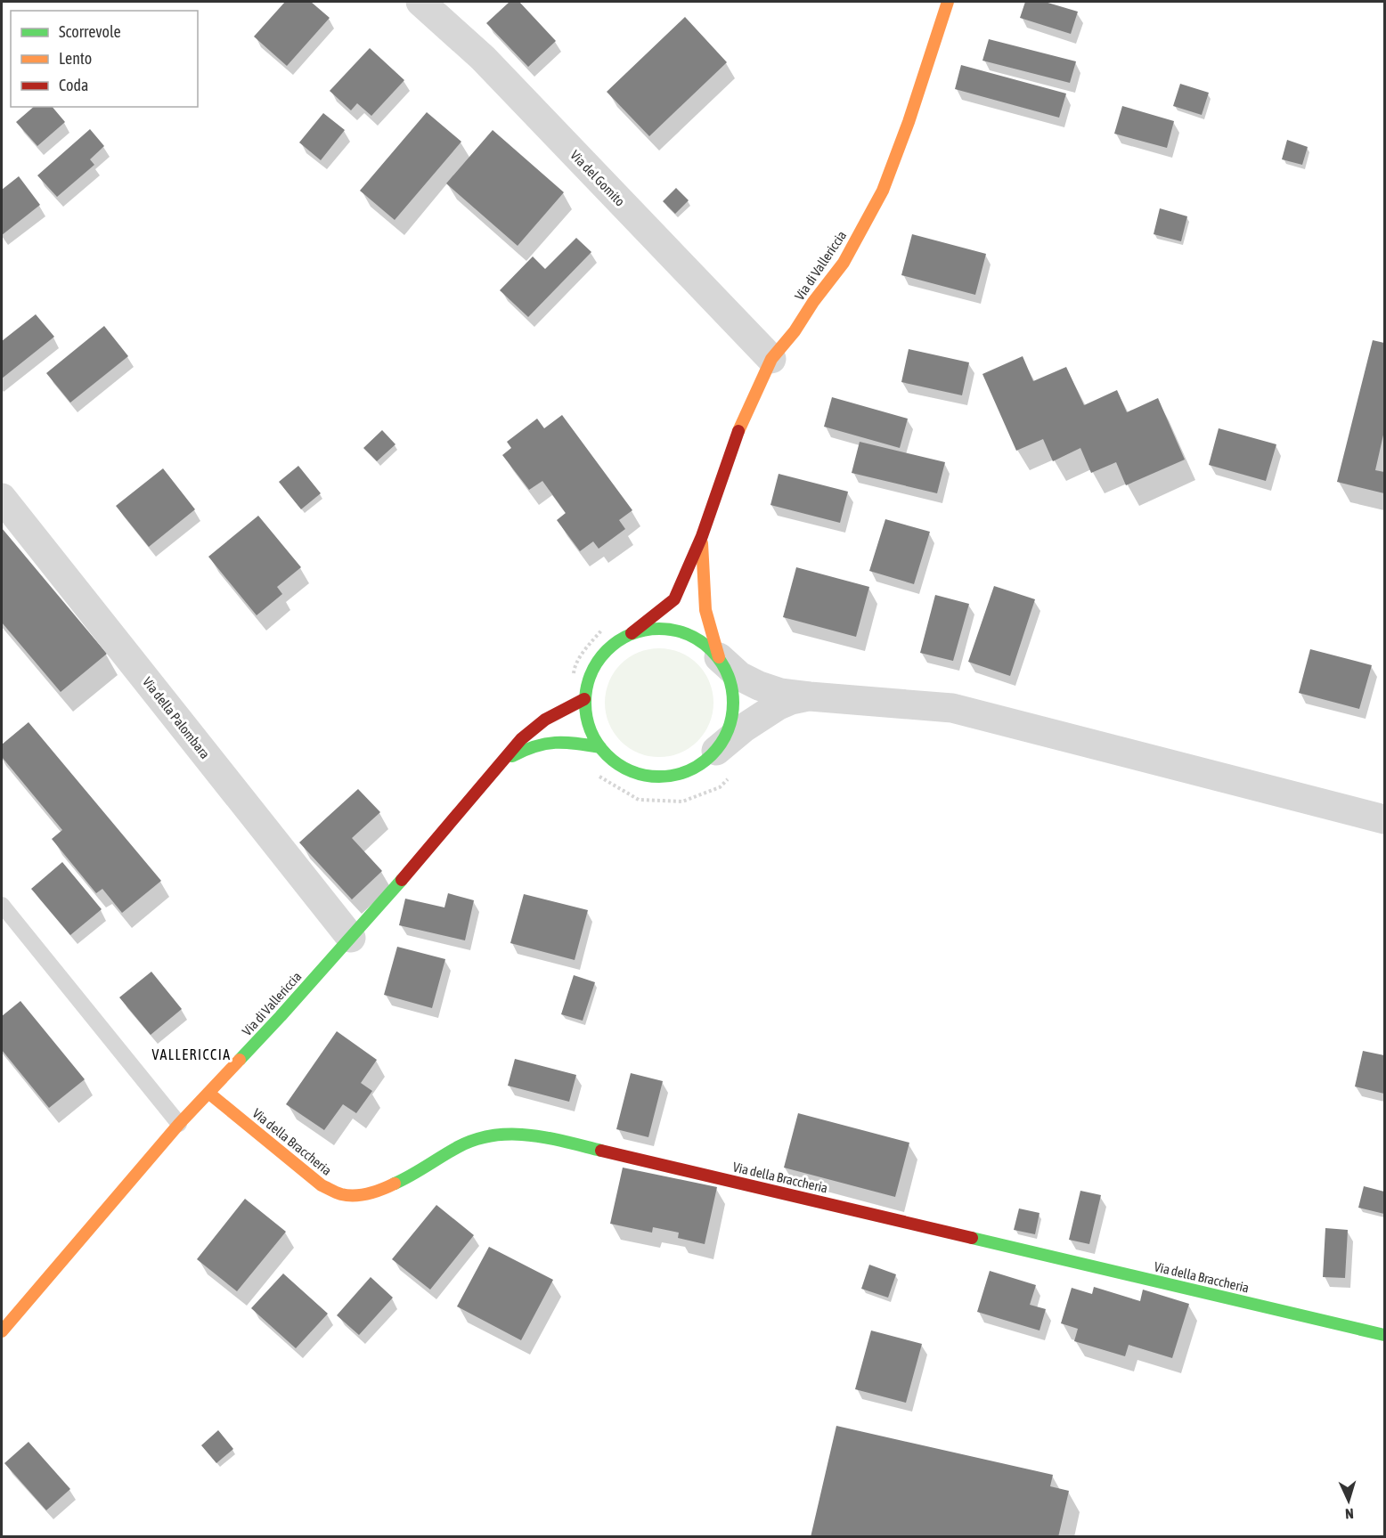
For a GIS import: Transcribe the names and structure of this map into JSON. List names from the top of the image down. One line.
{"streets":{"street":["Via del Gomito","Via di Vallericcia","Via della Palombara","Via della Braccheria"]},"crossings":[["Via del Gomito","Via di Vallericcia"],["Via di Vallericcia","Via della Palombara"],["Via di Vallericcia","Via della Braccheria"]],"districts":["VALLERICCIA"],"legend":["Scorrevole","Lento","Coda"],"north":"bottom"}
